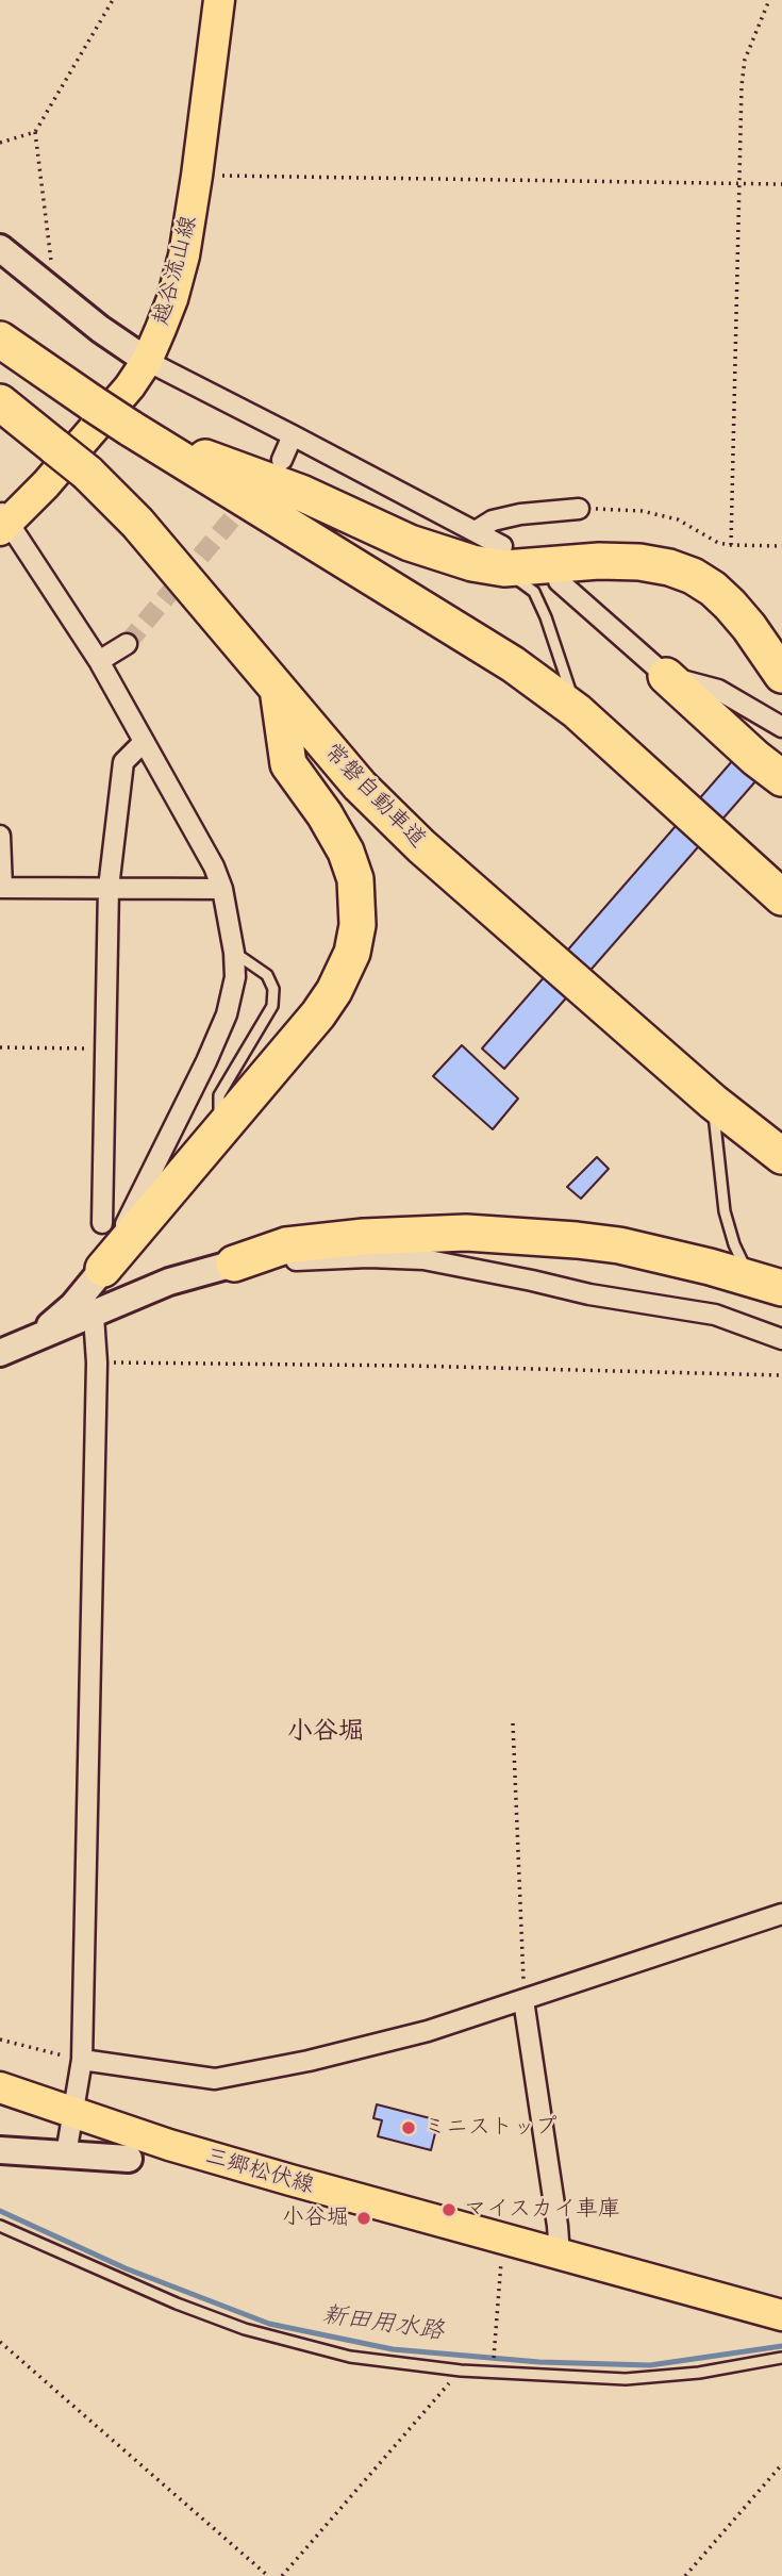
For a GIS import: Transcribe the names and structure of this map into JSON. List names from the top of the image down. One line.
{"streets":{"highway":["常磐自動車道"],"main road":["越谷流山線","三郷松伏線"]},"districts":["小谷堀"],"water":["新田用水路"],"places":["ミニストップ","マイスカイ車庫","小谷堀"]}
